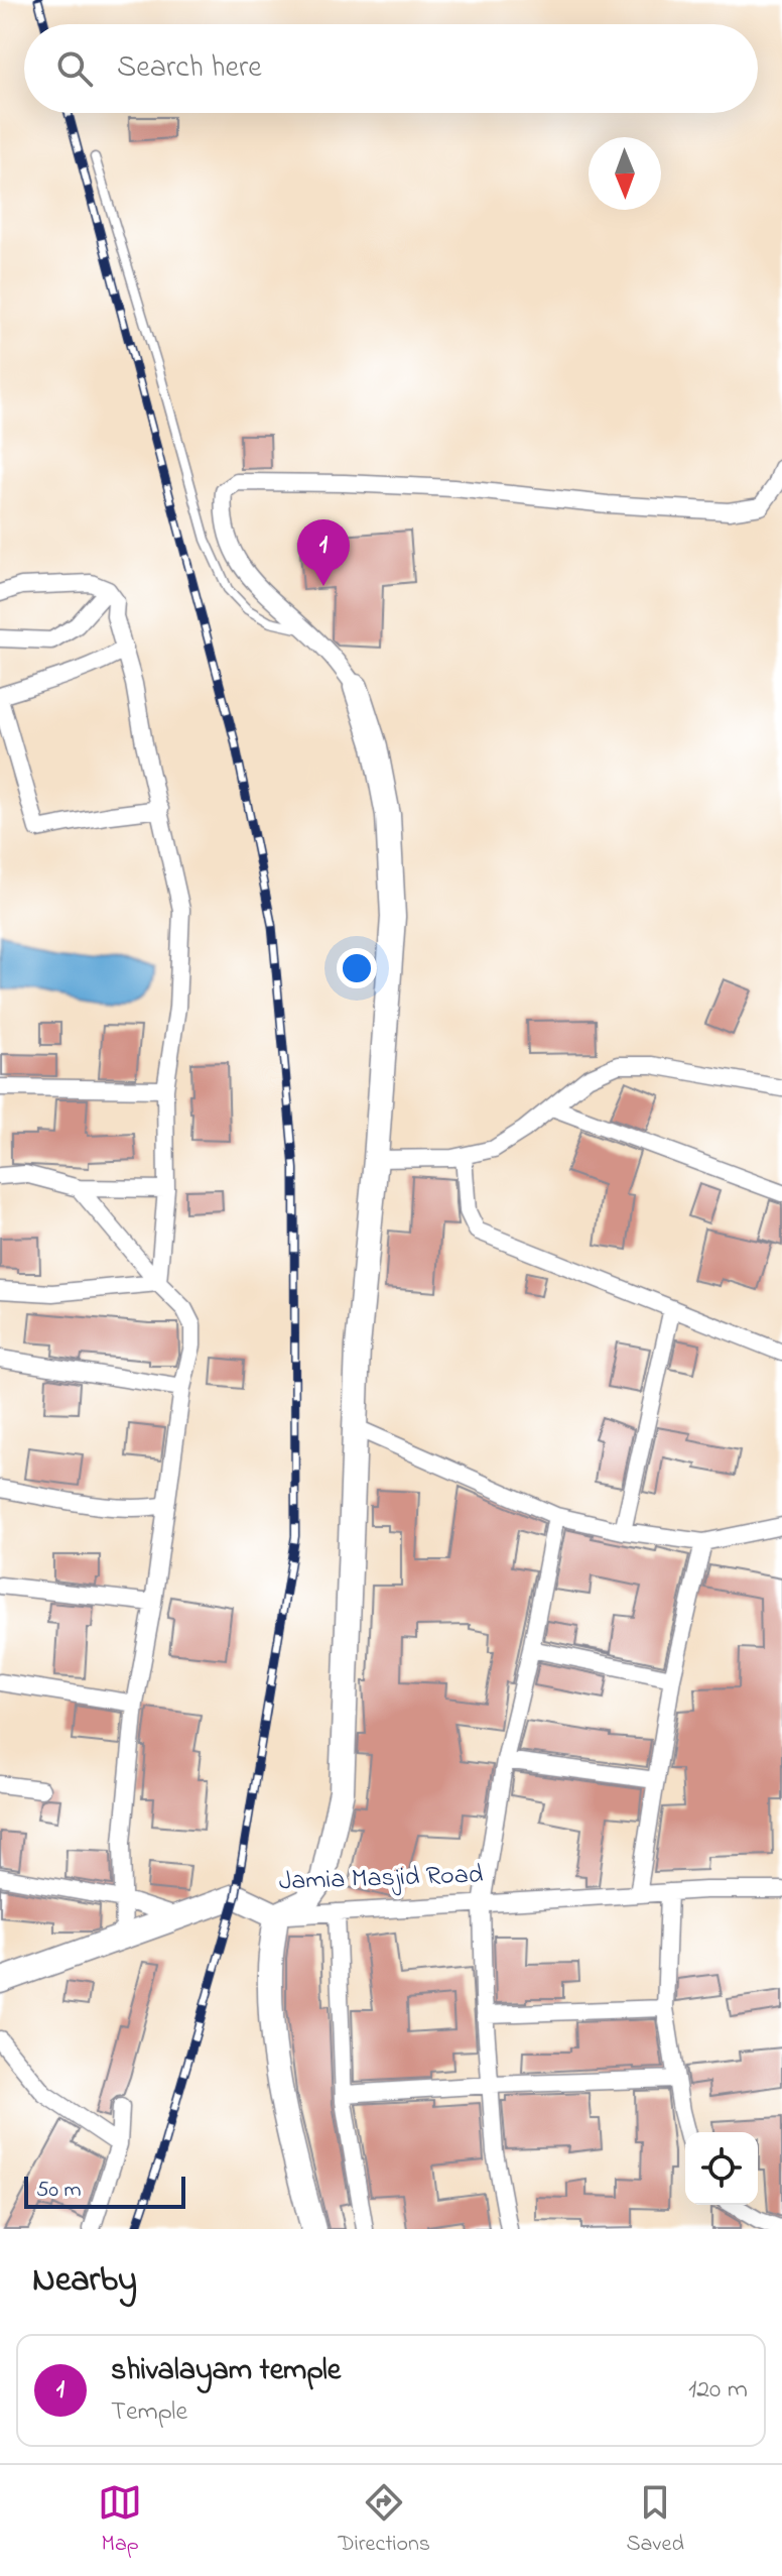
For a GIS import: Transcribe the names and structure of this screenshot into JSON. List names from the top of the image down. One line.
{"streets":{"street":["Jamia Masjid Road"]},"scale_bar":"50 m","north":"bottom","page":{"search":"Search here","pins":"1","scale":"50 m","heading":"Nearby","list":[{"mark":"1","name":"shivalayam temple","note":"Temple","value":"120 m"}],"nav":["Map","Directions","Saved"]}}
